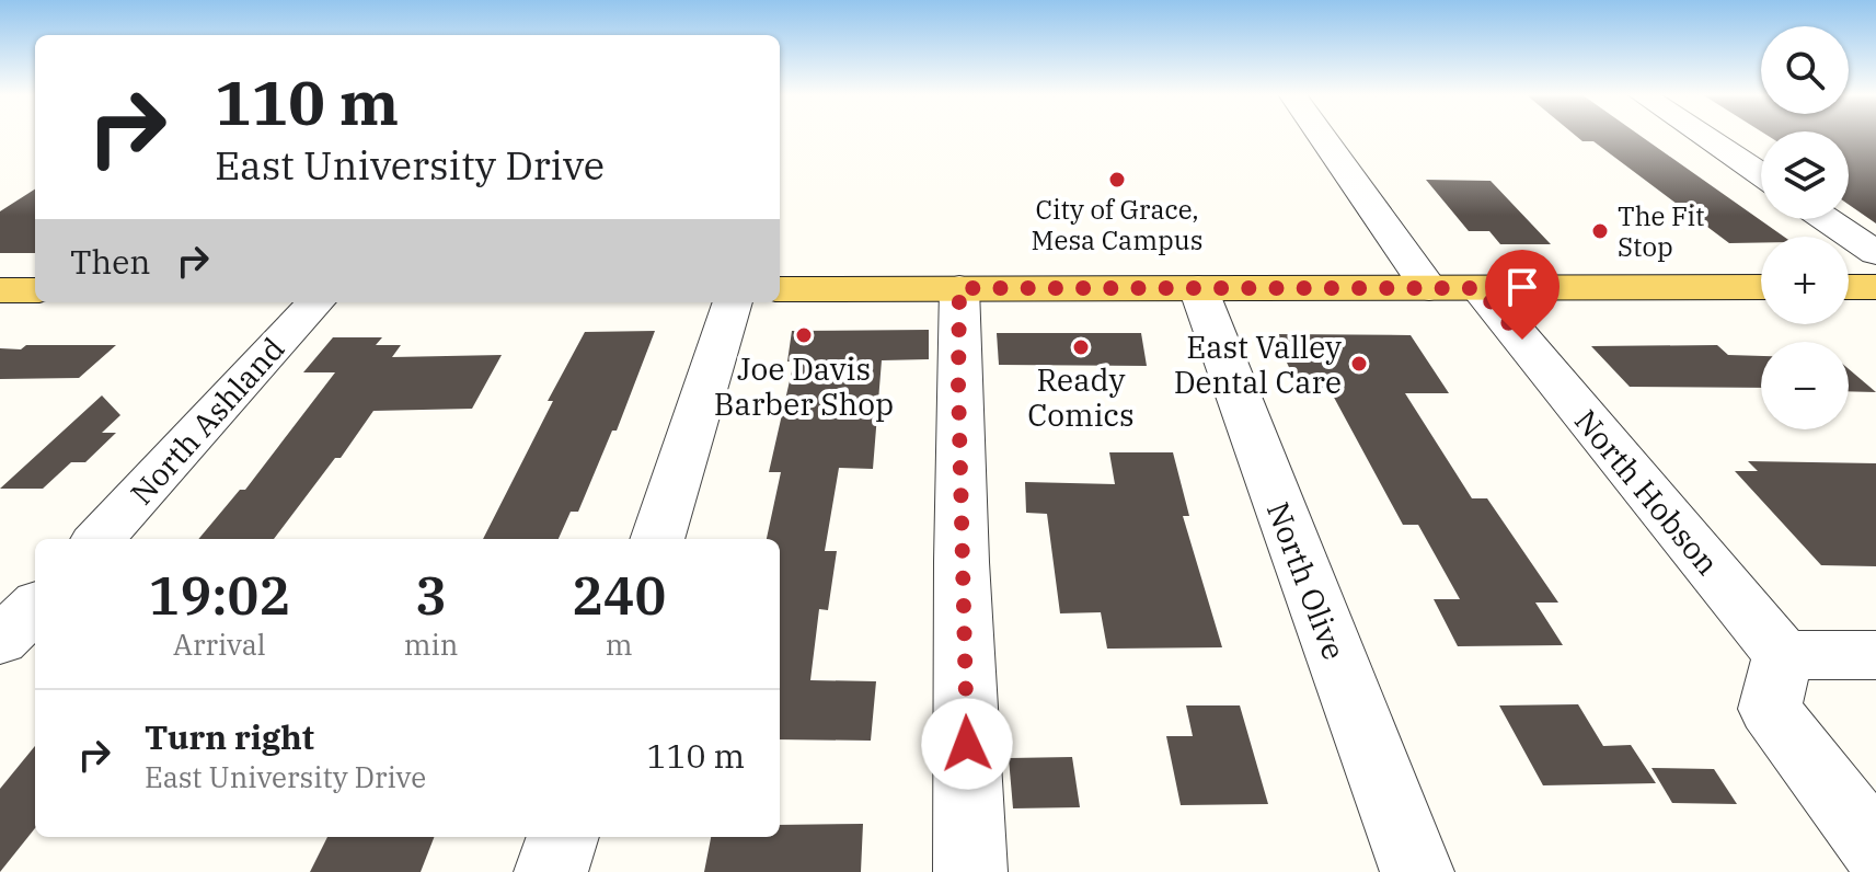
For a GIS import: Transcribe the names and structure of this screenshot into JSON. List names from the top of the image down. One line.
{"streets":{"street":["North Ashland","North Hobson","North Olive"]},"places":["City of Grace, Mesa Campus","The Fit Stop","Joe Davis Barber Shop","Ready Comics","East Valley Dental Care"],"page":{"map_buttons":["+","−"],"turn":["110 m","East University Drive"],"then":"Then","eta":["19:02","Arrival","3","min","240","m"],"list":[{"name":"Turn right","note":"East University Drive","value":"110 m"}]}}
